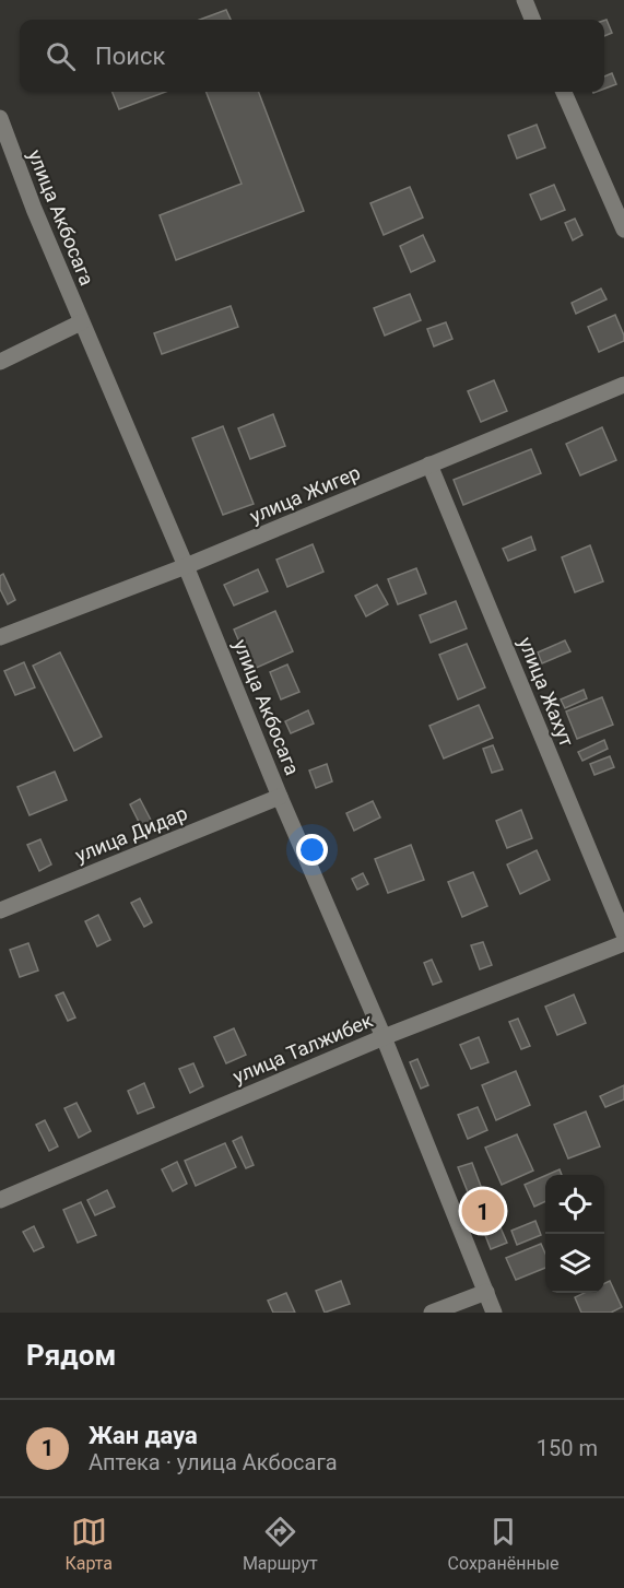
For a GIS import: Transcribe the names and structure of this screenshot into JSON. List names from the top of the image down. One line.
{"streets":{"street":["улица Акбосага","улица Жигер","улица Жахут","улица Дидар","улица Талжибек"]},"crossings":[["улица Акбосага","улица Жигер"],["улица Акбосага","улица Дидар"],["улица Акбосага","улица Талжибек"],["улица Жигер","улица Жахут"]],"page":{"search":"Поиск","pins":"1","heading":"Рядом","list":[{"mark":"1","name":"Жан дауа","note":"Аптека · улица Акбосага","value":"150 m"}],"nav":["Карта","Маршрут","Сохранённые"]}}
